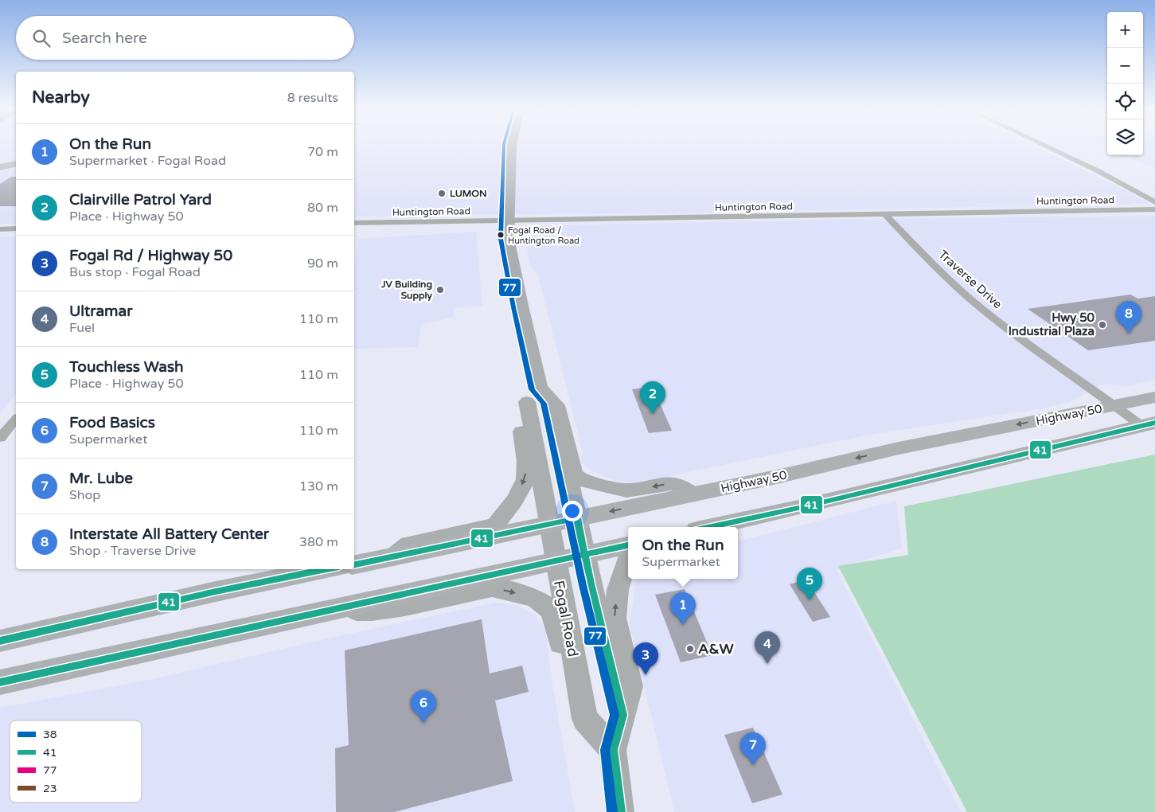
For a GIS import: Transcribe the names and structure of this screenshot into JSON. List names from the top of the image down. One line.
{"streets":{"main road":["Highway 50"],"street":["Huntington Road","Traverse Drive","Fogal Road"]},"crossings":[["Huntington Road","Traverse Drive"],["Traverse Drive","Highway 50"],["Highway 50","Fogal Road"]],"places":["LUMON","Fogal Road / Huntington Road","JV Building Supply","Hwy 50 Industrial Plaza","A&W"],"lines":["transit line 77","transit line 41"],"legend":["38","41","77","23"],"page":{"map_buttons":["+","−"],"search":"Search here","heading":["Nearby","8 results"],"list":[{"mark":"1","name":"On the Run","note":"Supermarket · Fogal Road","value":"70 m"},{"mark":"2","name":"Clairville Patrol Yard","note":"Place · Highway 50","value":"80 m"},{"mark":"3","name":"Fogal Rd / Highway 50","note":"Bus stop · Fogal Road","value":"90 m"},{"mark":"4","name":"Ultramar","note":"Fuel","value":"110 m"},{"mark":"5","name":"Touchless Wash","note":"Place · Highway 50","value":"110 m"},{"mark":"6","name":"Food Basics","note":"Supermarket","value":"110 m"},{"mark":"7","name":"Mr. Lube","note":"Shop","value":"130 m"},{"mark":"8","name":"Interstate All Battery Center","note":"Shop · Traverse Drive","value":"380 m"}],"pins":["8","2","5","1","4","3","6","7"],"popup":["On the Run","Supermarket"]}}
